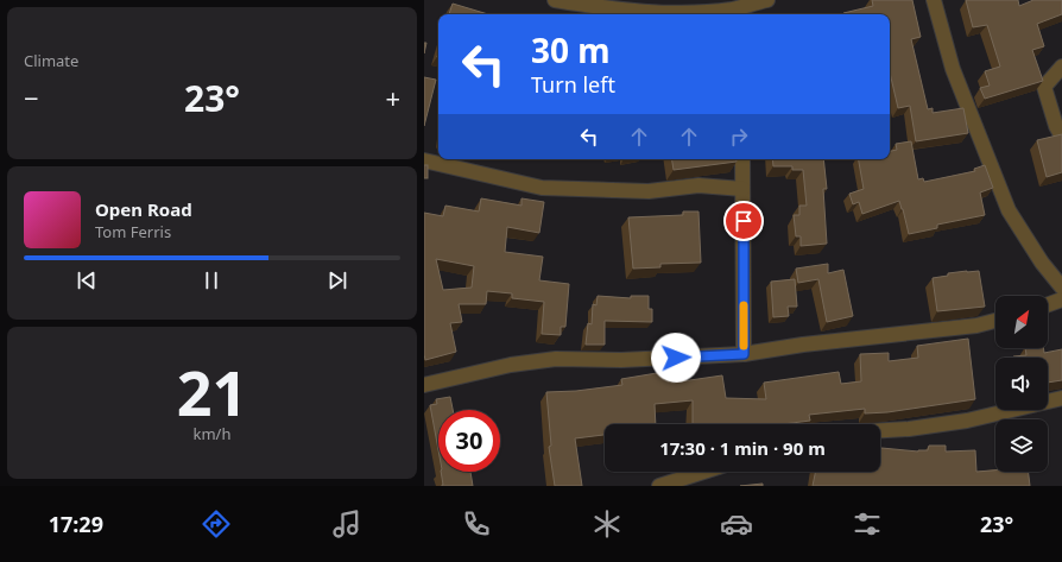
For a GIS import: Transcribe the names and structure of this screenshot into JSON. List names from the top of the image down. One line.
{"north":"top right","page":{"tile":["Climate",["21","km/h"]],"turn":["30 m","Turn left"],"heat":["−","23°","+"],"song":["Open Road","Tom Ferris"],"limit":"30","trip":"17:30 · 1 min · 90 m","tabs":["17:29","23°"]}}
